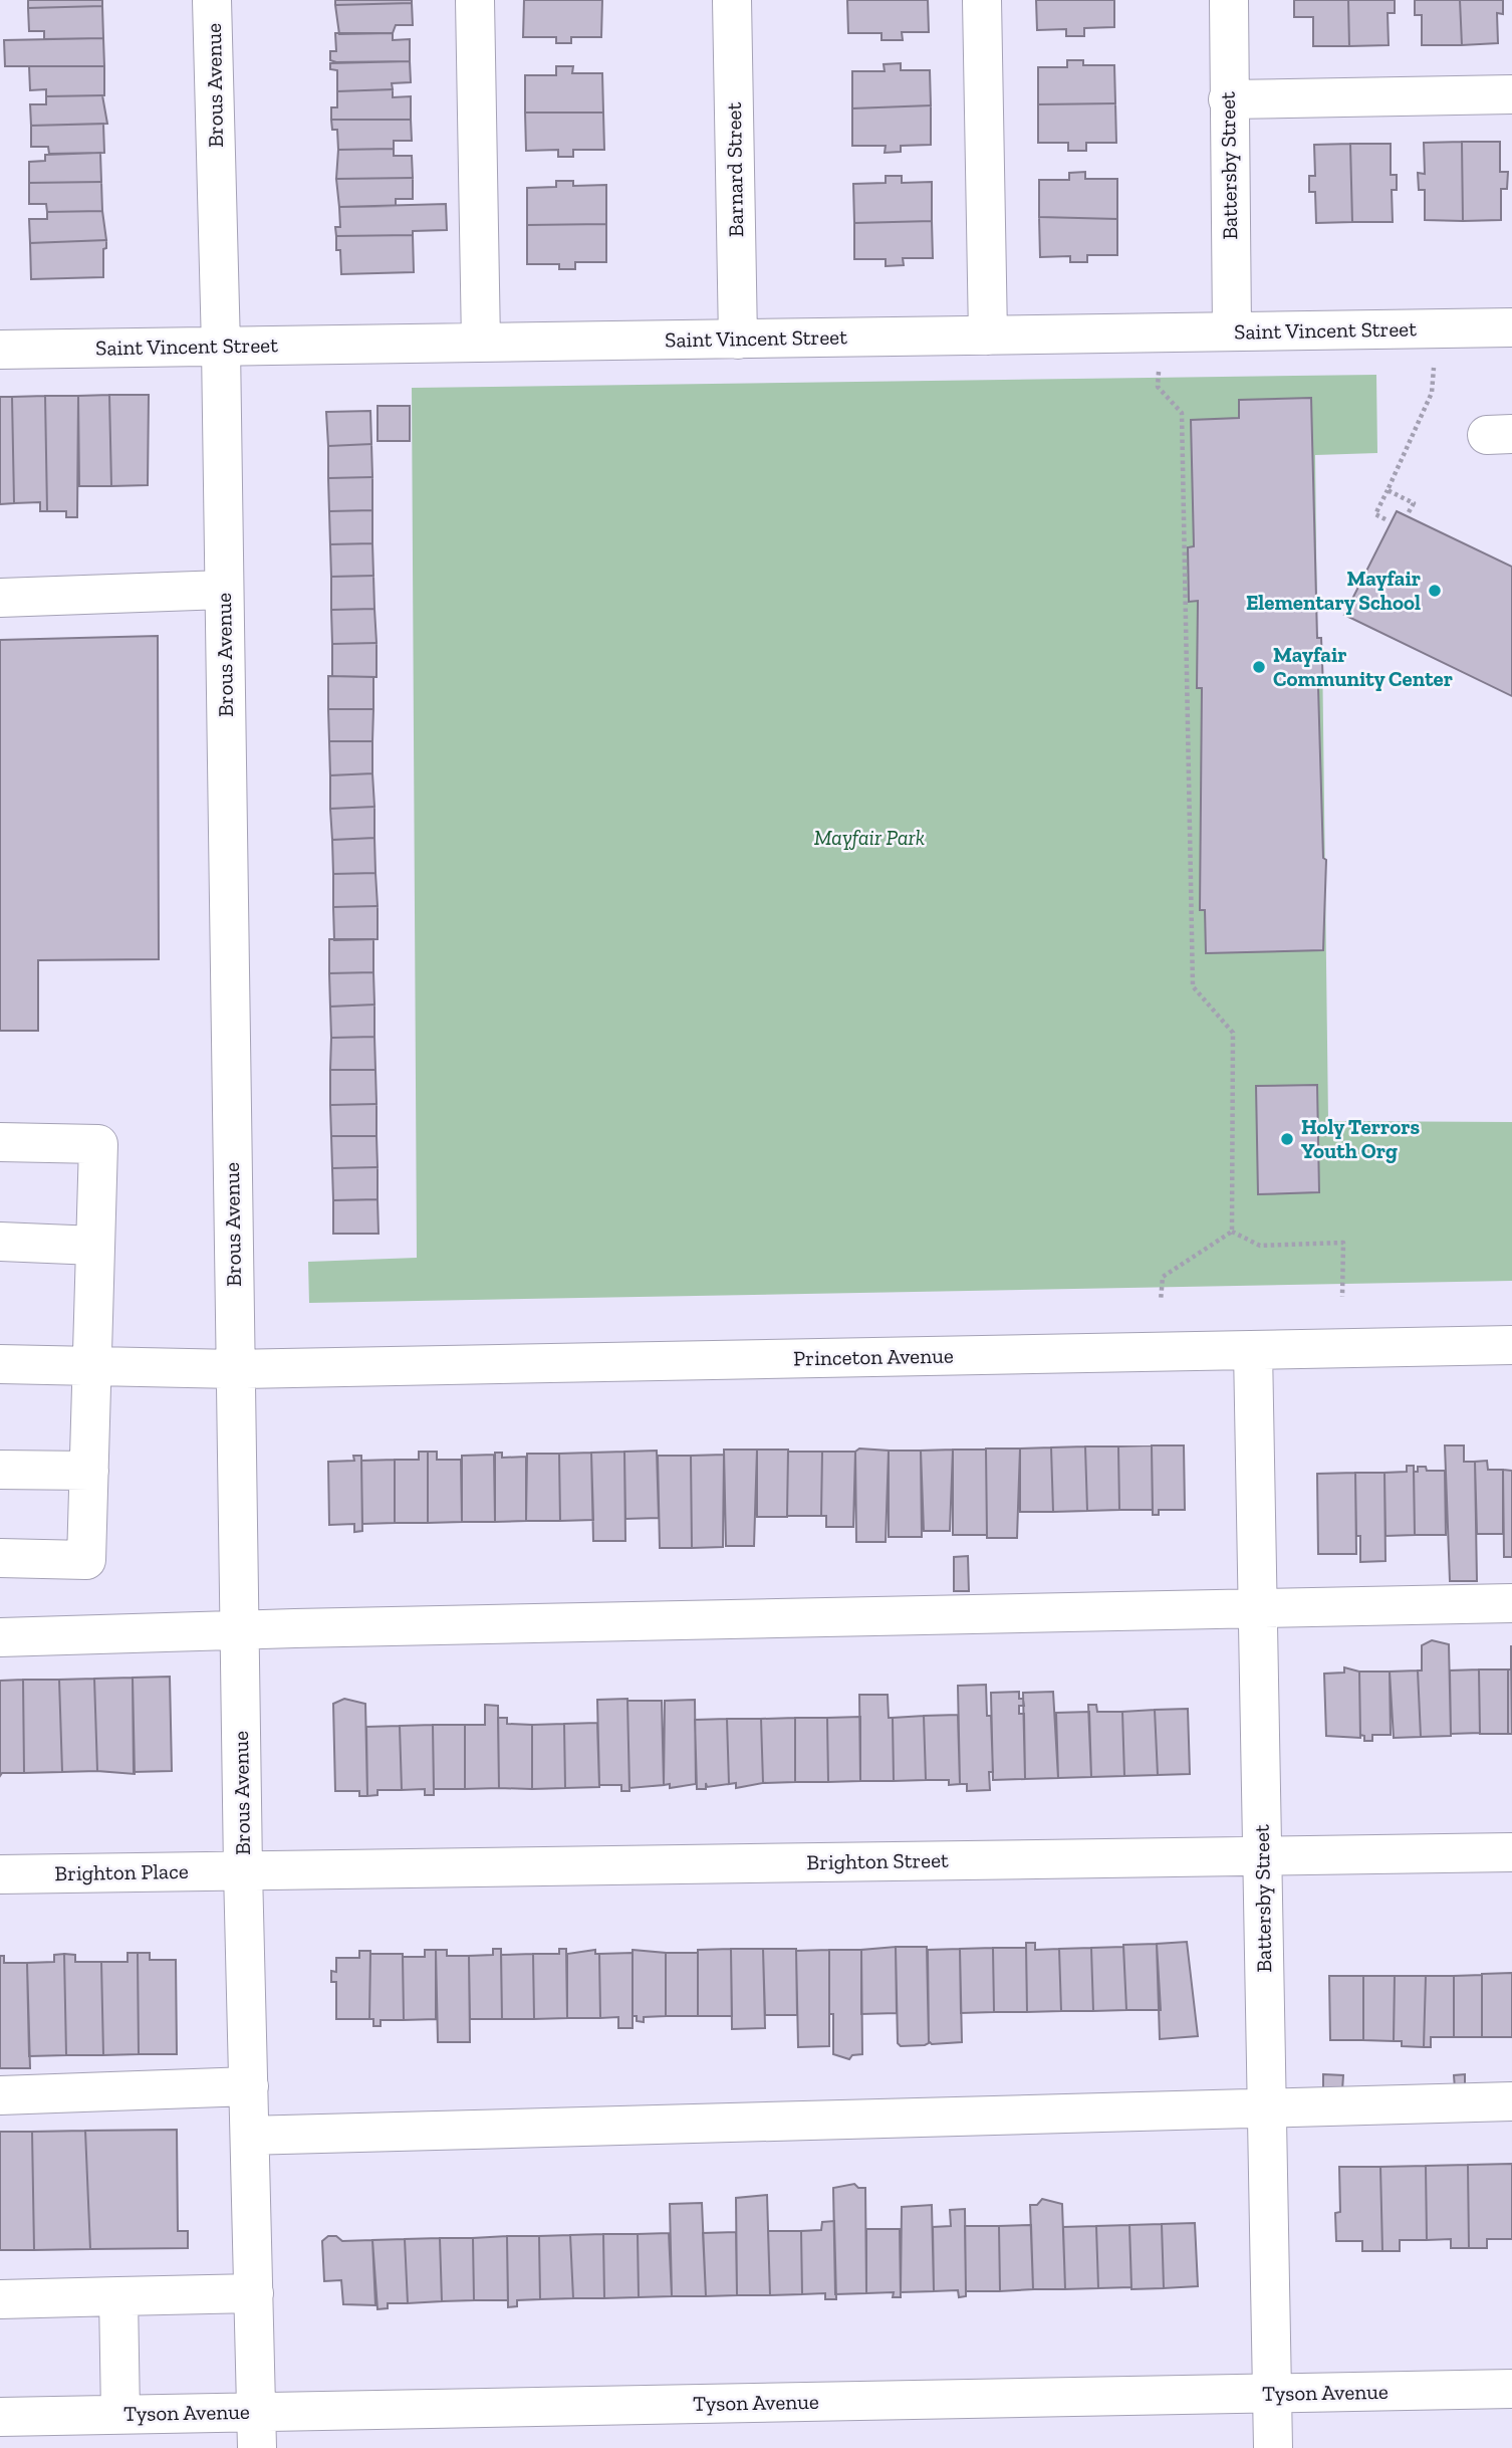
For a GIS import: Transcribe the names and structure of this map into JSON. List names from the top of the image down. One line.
{"streets":{"street":["Brous Avenue","Battersby Street","Barnard Street","Saint Vincent Street","Princeton Avenue","Brighton Street","Brighton Place","Tyson Avenue"]},"crossings":[["Brous Avenue","Saint Vincent Street"],["Brous Avenue","Princeton Avenue"],["Brous Avenue","Brighton Street"],["Brous Avenue","Brighton Place"],["Brous Avenue","Tyson Avenue"],["Battersby Street","Saint Vincent Street"],["Battersby Street","Princeton Avenue"],["Battersby Street","Brighton Street"],["Battersby Street","Tyson Avenue"],["Barnard Street","Saint Vincent Street"],["Brighton Street","Brighton Place"]],"parks":["Mayfair Park"],"places":["Mayfair Elementary School","Mayfair Community Center","Holy Terrors Youth Org"]}
